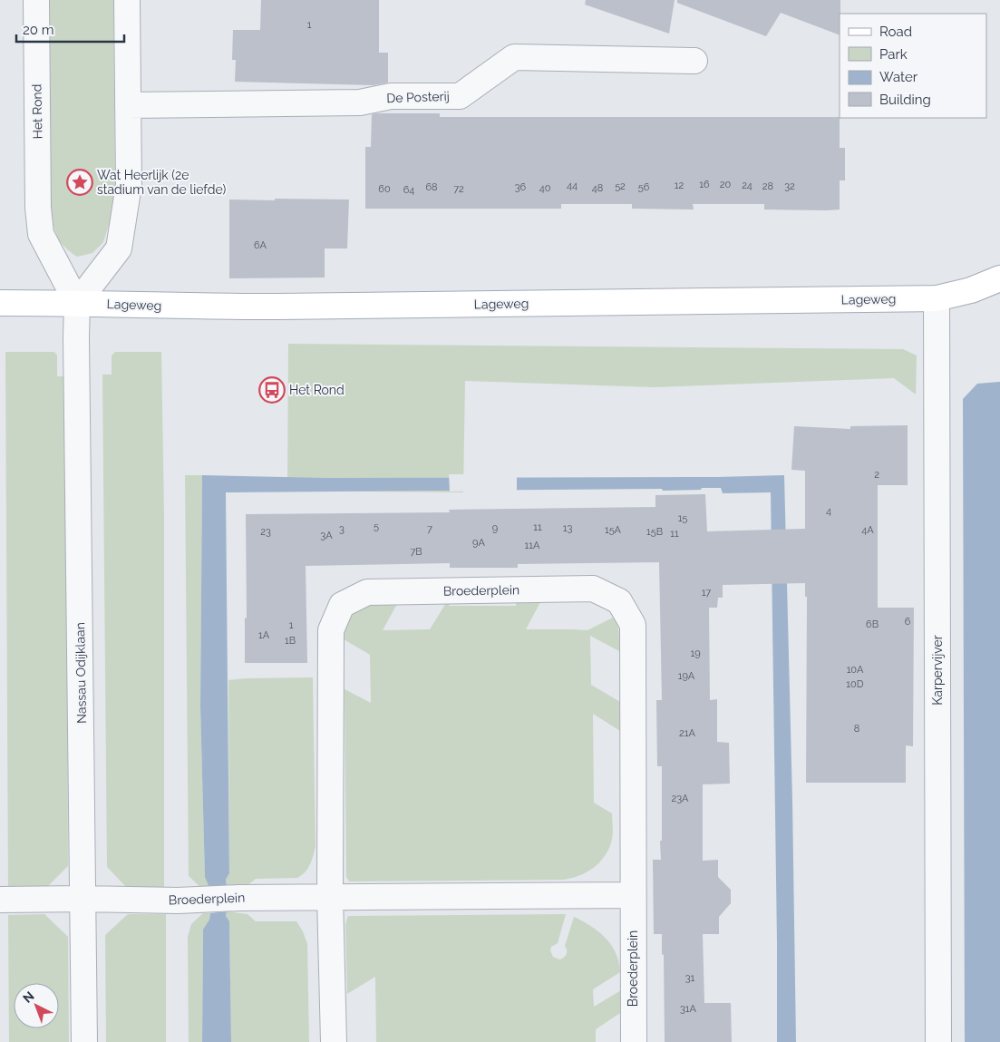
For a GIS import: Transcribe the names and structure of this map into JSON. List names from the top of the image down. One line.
{"streets":{"main road":["Lageweg"],"street":["De Posterij","Het Rond","Broederplein","Karpervijver","Nassau Odijklaan"]},"crossings":[["Het Rond","Lageweg"],["Het Rond","Nassau Odijklaan"],["Lageweg","Karpervijver"],["Lageweg","Nassau Odijklaan"],["Broederplein","Nassau Odijklaan"]],"places":{"place":["Wat Heerlijk (2e stadium van de liefde)"],"bus stop":["Het Rond"]},"house_numbers":["1","16","20","44","12","24","52","28","32","68","36","56","40","48","60","72","64","6A","2","4","15","5","11","9","13","3","7","15A","4A","23","15B","11","3A","9A","11A","7B","17","6","6B","1","1A","1B","19","10A","19A","10D","8","21A","23A","31","31A"],"legend":["Road","Park","Water","Building"],"scale_bar":"20 m","north":"top left"}
